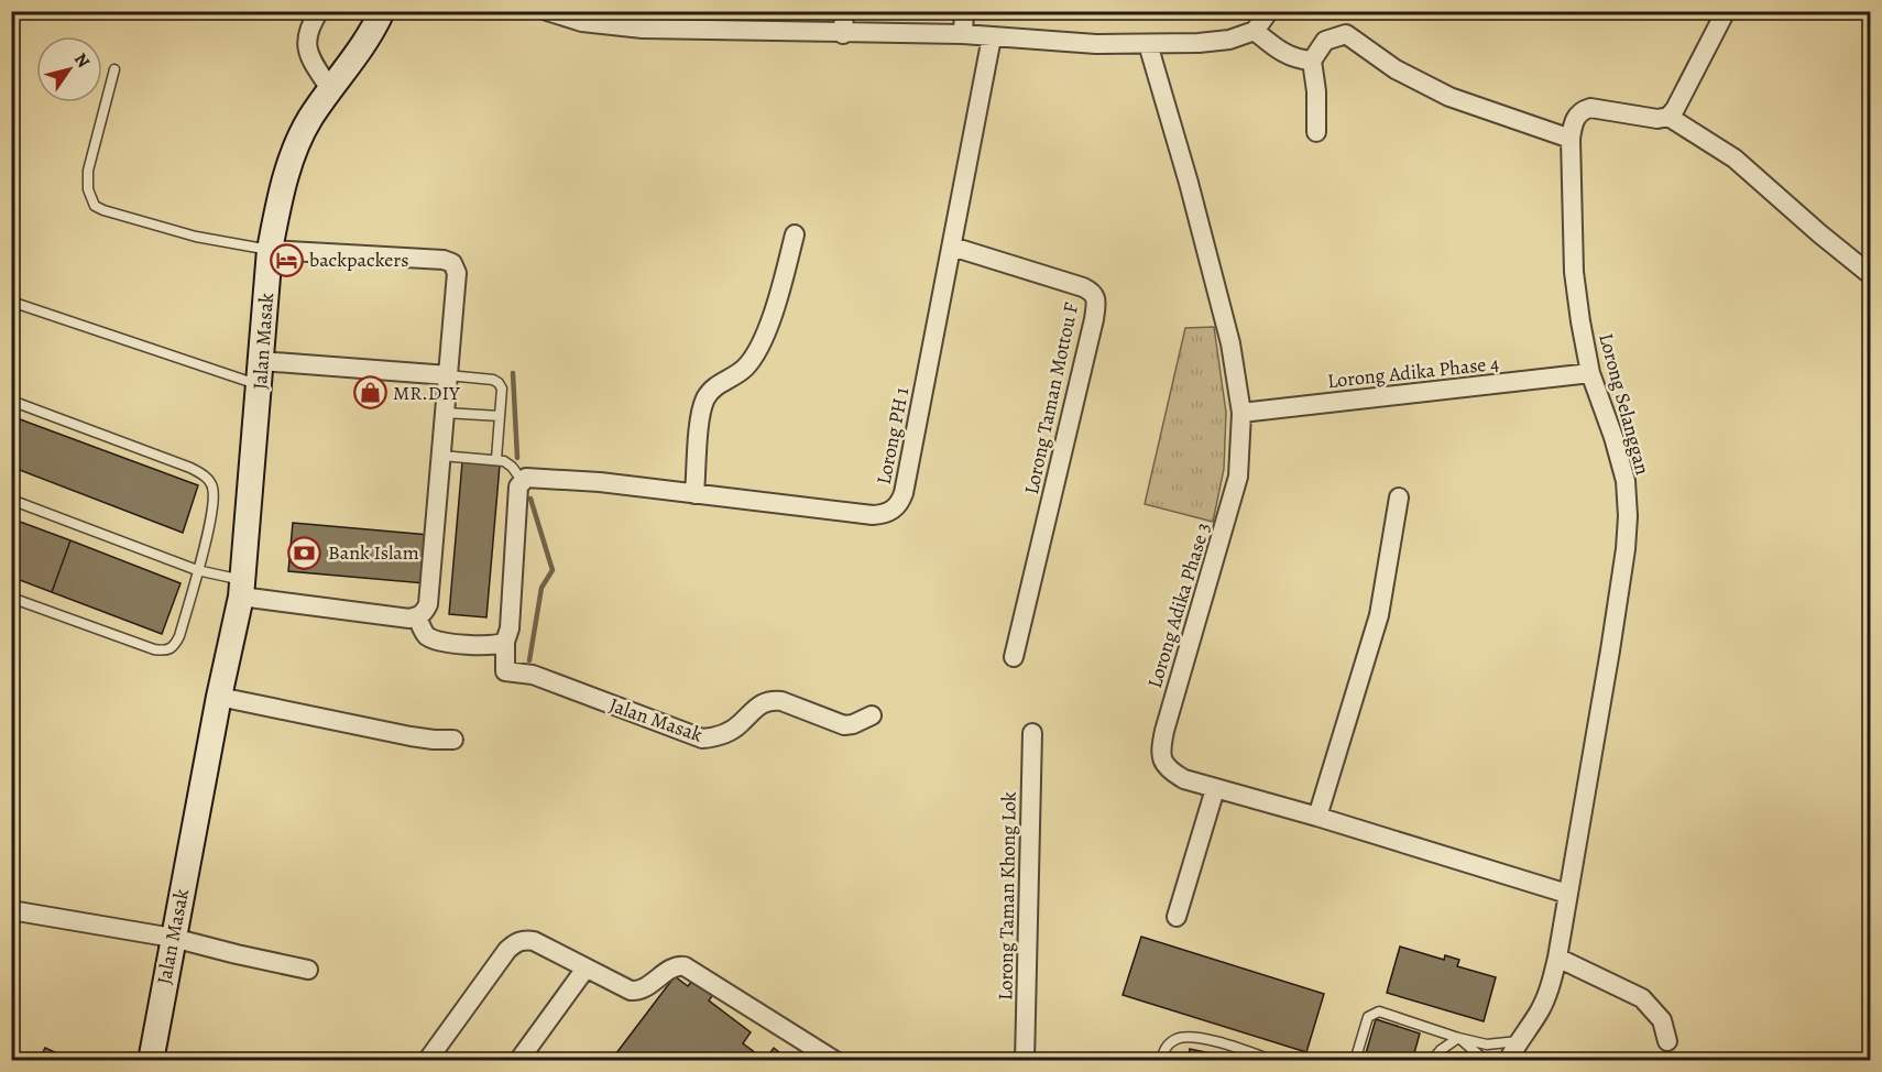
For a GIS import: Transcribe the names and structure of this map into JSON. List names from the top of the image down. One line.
{"streets":{"street":["Jalan Masak","Lorong Adika Phase 4","Lorong Taman Mottou F","Lorong Selanggan","Lorong PH 1","Lorong Adika Phase 3","Lorong Taman Khong Lok"]},"crossings":[["Lorong Adika Phase 4","Lorong Selanggan"],["Lorong Adika Phase 4","Lorong Adika Phase 3"],["Lorong Taman Mottou F","Lorong PH 1"],["Lorong Selanggan","Lorong Adika Phase 3"]],"places":{"hotel":["backpackers"],"shop":["MR.DIY"],"bank":["Bank Islam"]},"north":"top right"}
